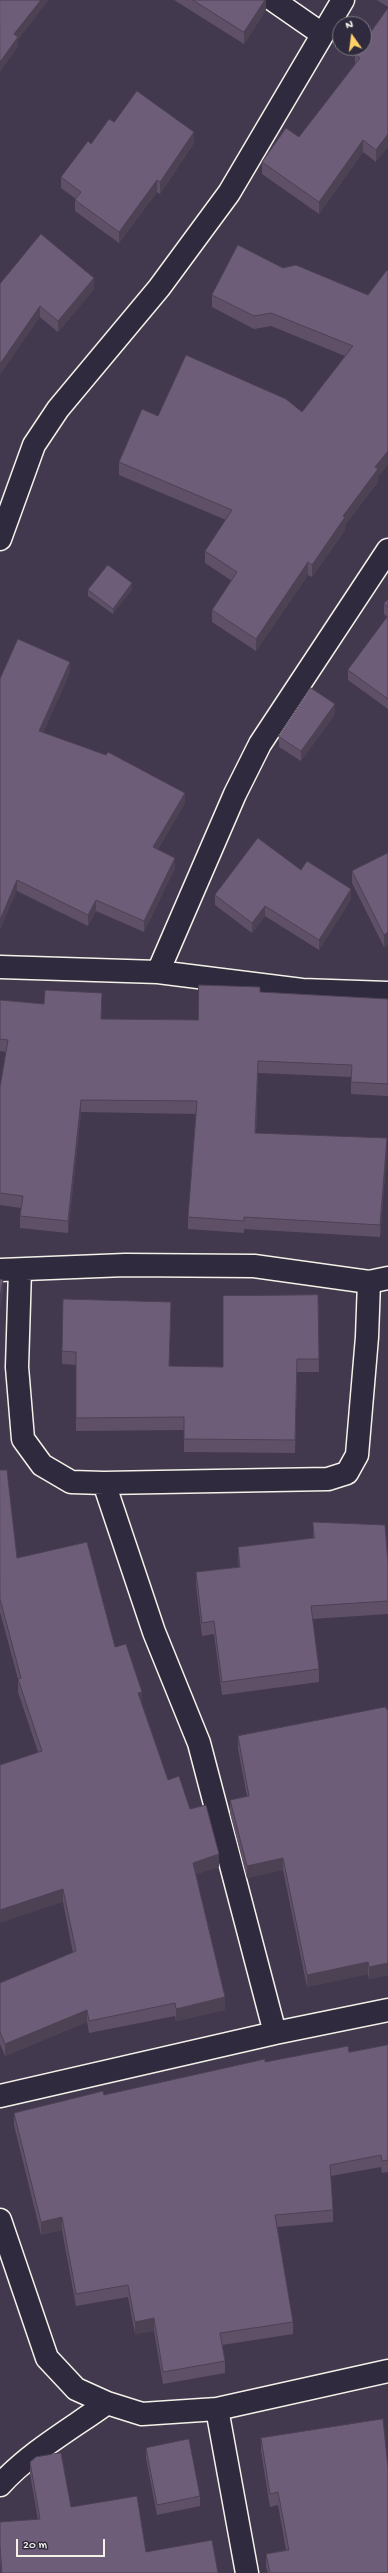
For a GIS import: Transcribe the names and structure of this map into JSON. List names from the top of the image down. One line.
{"scale_bar":"20 m","north":"top"}
